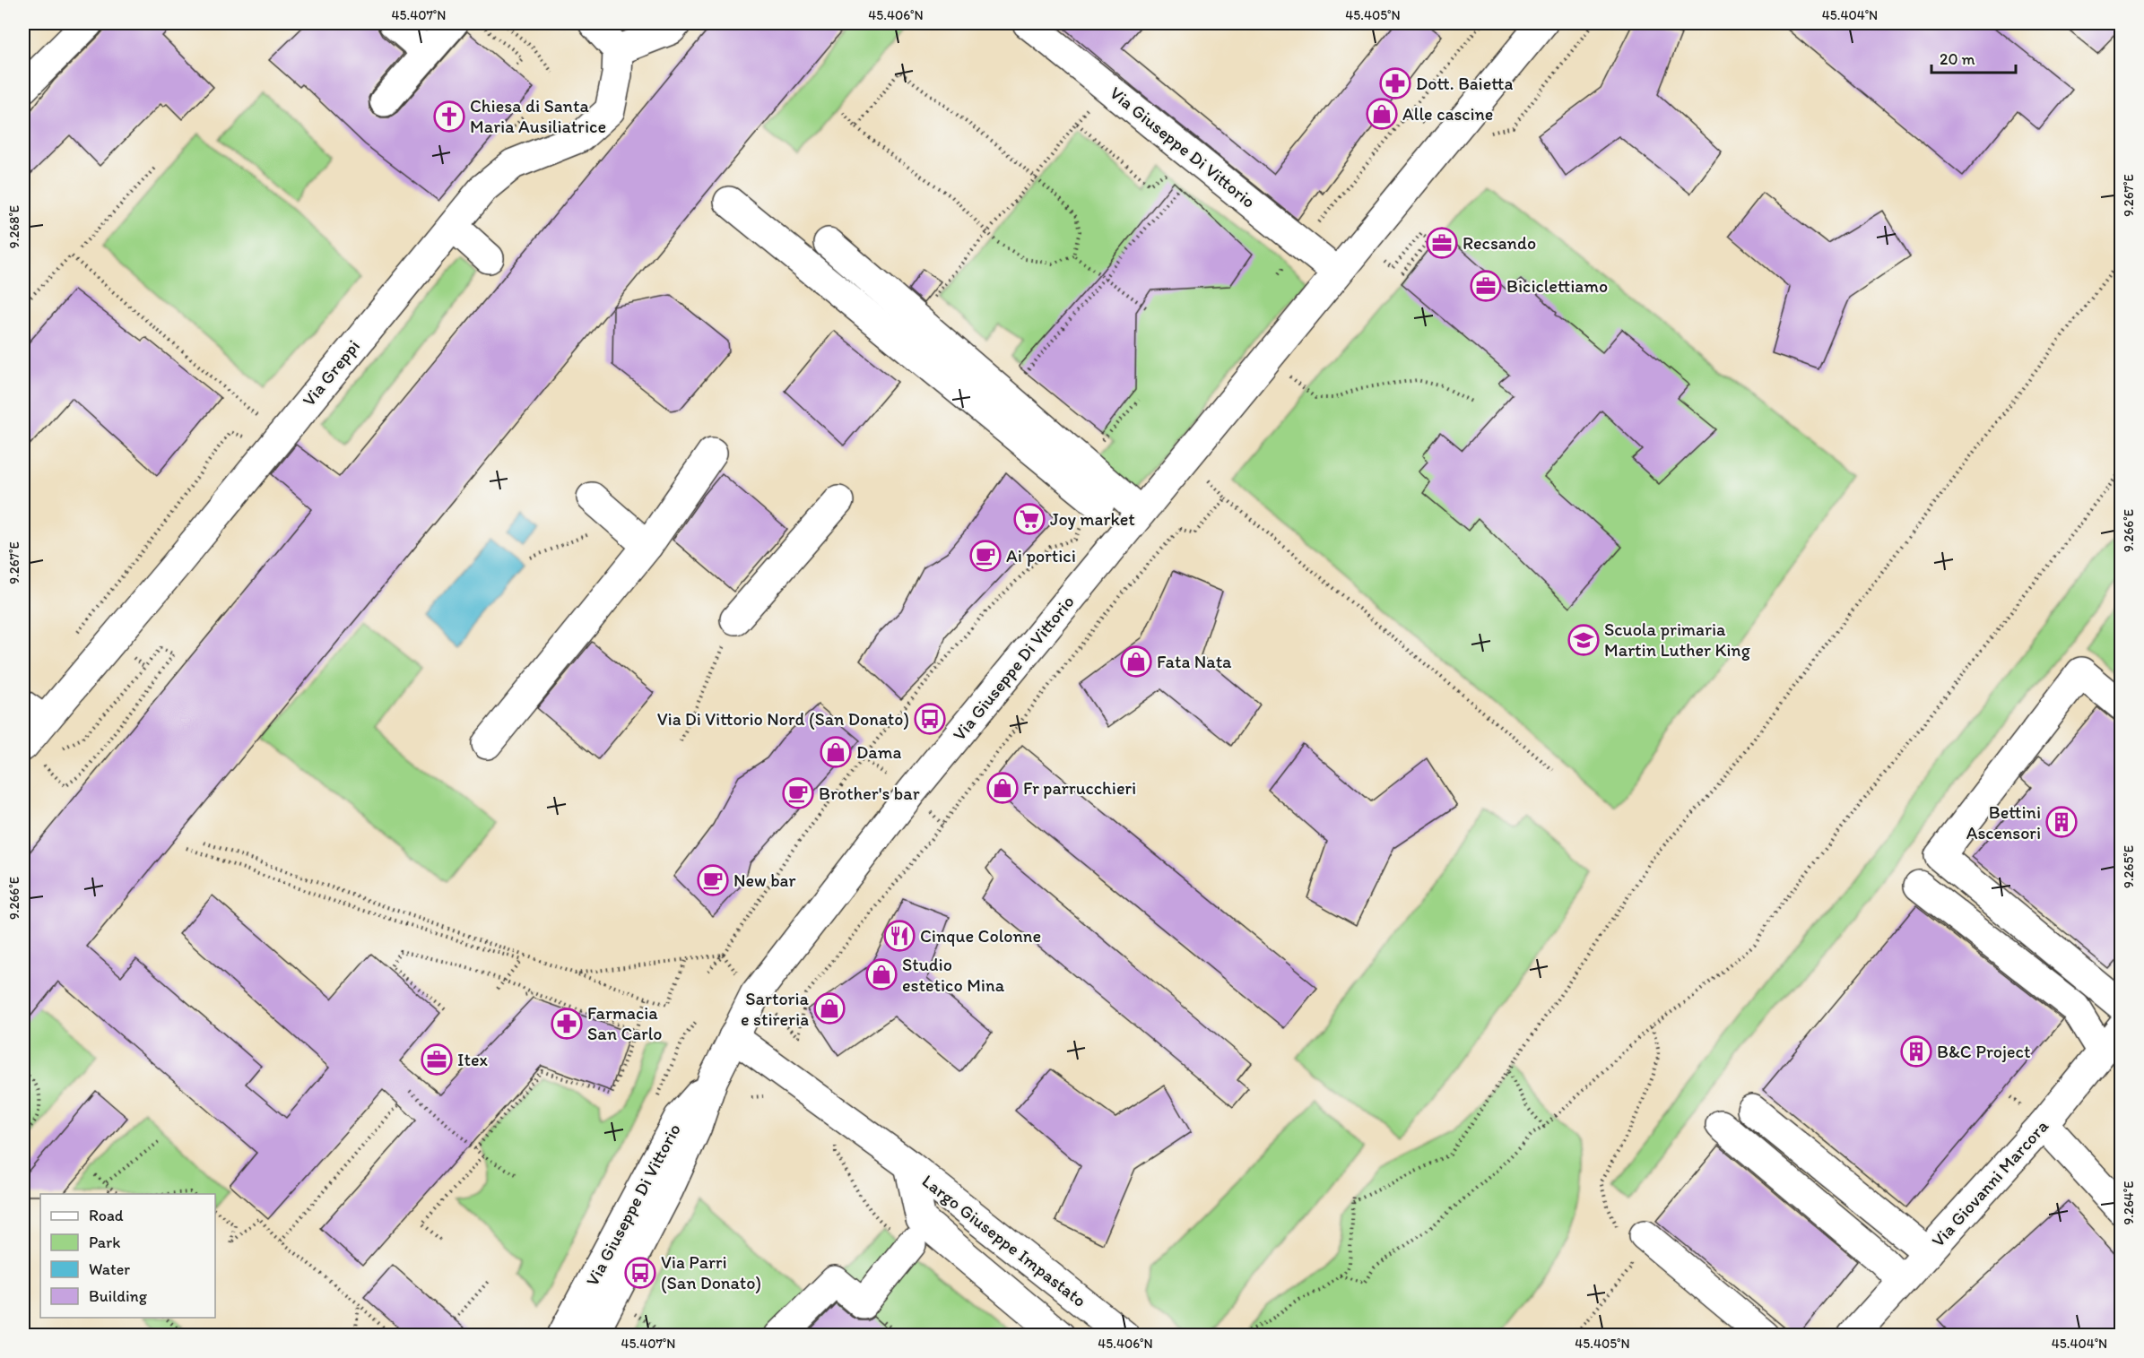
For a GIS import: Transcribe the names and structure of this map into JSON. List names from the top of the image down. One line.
{"streets":{"street":["Via Giuseppe Di Vittorio","Via Greppi","Via Giovanni Marcora","Largo Giuseppe Impastato"]},"crossings":[["Via Giuseppe Di Vittorio","Largo Giuseppe Impastato"]],"places":{"pharmacy":["Dott. Baietta","Farmacia San Carlo"],"shop":["Alle cascine","Fata Nata","Dama","Fr parrucchieri","Studio estetico Mina","Sartoria e stireria"],"church":["Chiesa di Santa Maria Ausiliatrice"],"office":["Recsando","Biciclettiamo","Itex"],"supermarket":["Joy market"],"cafe":["Ai portici","Brother's bar","New bar"],"school or university":["Scuola primaria Martin Luther King"],"bus stop":["Via Di Vittorio Nord (San Donato)","Via Parri (San Donato)"],"building":["Bettini Ascensori","B&C Project"],"restaurant":["Cinque Colonne"]},"legend":["Road","Park","Water","Building"],"scale_bar":"20 m","coordinates":["45.407°N","45.406°N","45.405°N","45.404°N","9.267°E","9.268°E","9.266°E","9.265°E","9.264°E"]}
